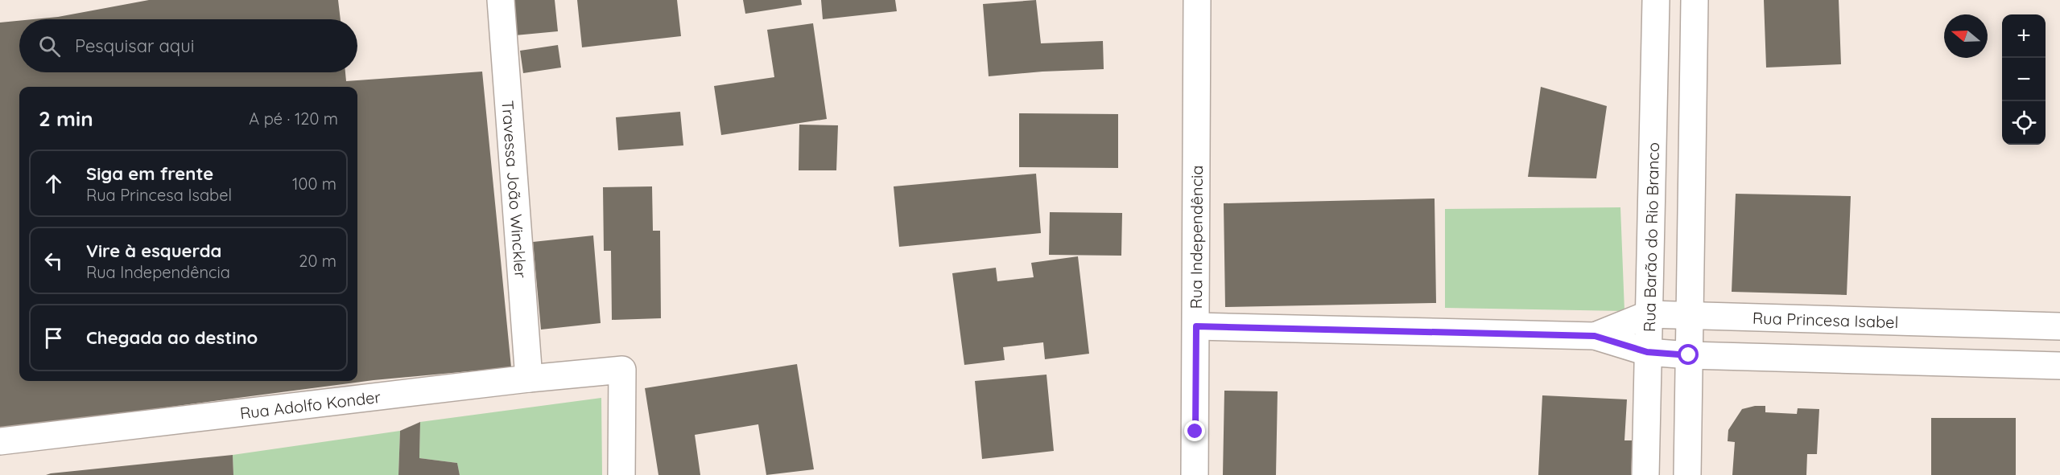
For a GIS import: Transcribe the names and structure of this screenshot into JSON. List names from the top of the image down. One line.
{"streets":{"street":["Travessa João Winckler","Rua Barão do Rio Branco","Rua Independência","Rua Princesa Isabel","Rua Adolfo Konder"]},"crossings":[["Travessa João Winckler","Rua Adolfo Konder"],["Rua Barão do Rio Branco","Rua Princesa Isabel"],["Rua Independência","Rua Princesa Isabel"]],"north":"left","page":{"map_buttons":["+","−"],"search":"Pesquisar aqui","heading":["2 min","A pé · 120 m"],"list":[["Siga em frente","Rua Princesa Isabel","100 m"],["Vire à esquerda","Rua Independência","20 m"],"Chegada ao destino"]}}
